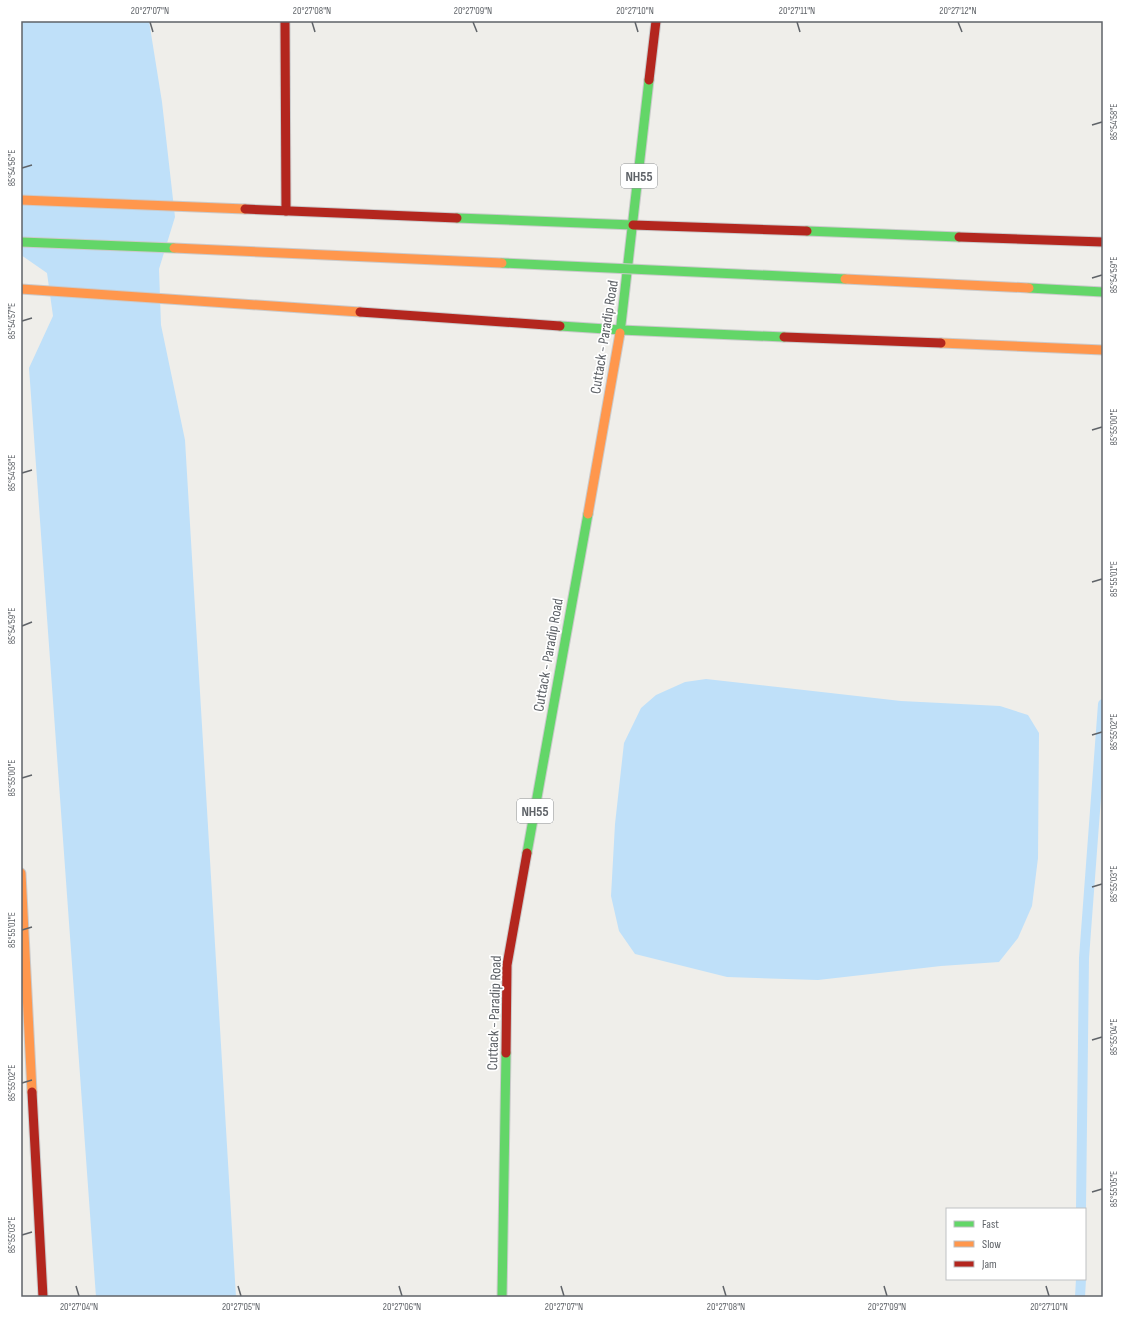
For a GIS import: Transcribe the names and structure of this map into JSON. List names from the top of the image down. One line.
{"streets":{"main road":["NH55","Cuttack - Paradip Road"]},"legend":["Fast","Slow","Jam"],"coordinates":["20°27'07\"N","20°27'08\"N","20°27'09\"N","20°27'10\"N","20°27'11\"N","20°27'12\"N","85°54'58\"E","85°54'56\"E","85°54'59\"E","85°54'57\"E","85°55'00\"E","85°55'01\"E","85°55'02\"E","85°55'03\"E","85°55'04\"E","85°55'05\"E","20°27'04\"N","20°27'05\"N","20°27'06\"N"]}
